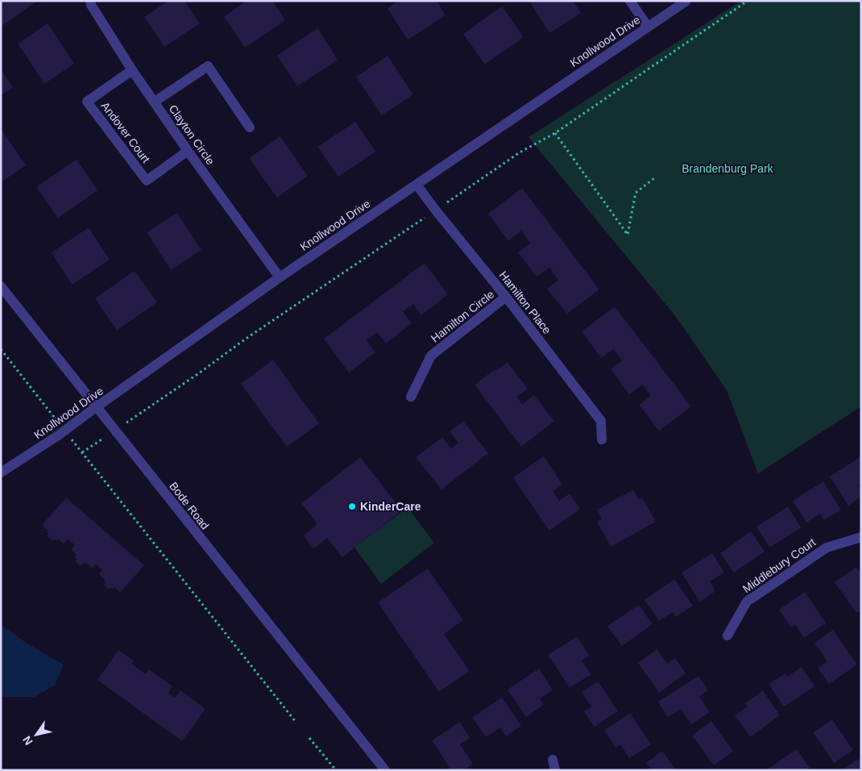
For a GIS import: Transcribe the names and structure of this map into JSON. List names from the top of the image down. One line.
{"streets":{"street":["Knollwood Drive","Andover Court","Clayton Circle","Hamilton Place","Hamilton Circle","Bode Road","Middlebury Court"]},"crossings":[["Knollwood Drive","Clayton Circle"],["Knollwood Drive","Hamilton Place"],["Knollwood Drive","Bode Road"],["Andover Court","Clayton Circle"],["Hamilton Place","Hamilton Circle"]],"parks":["Brandenburg Park"],"places":["KinderCare"],"north":"bottom left"}
